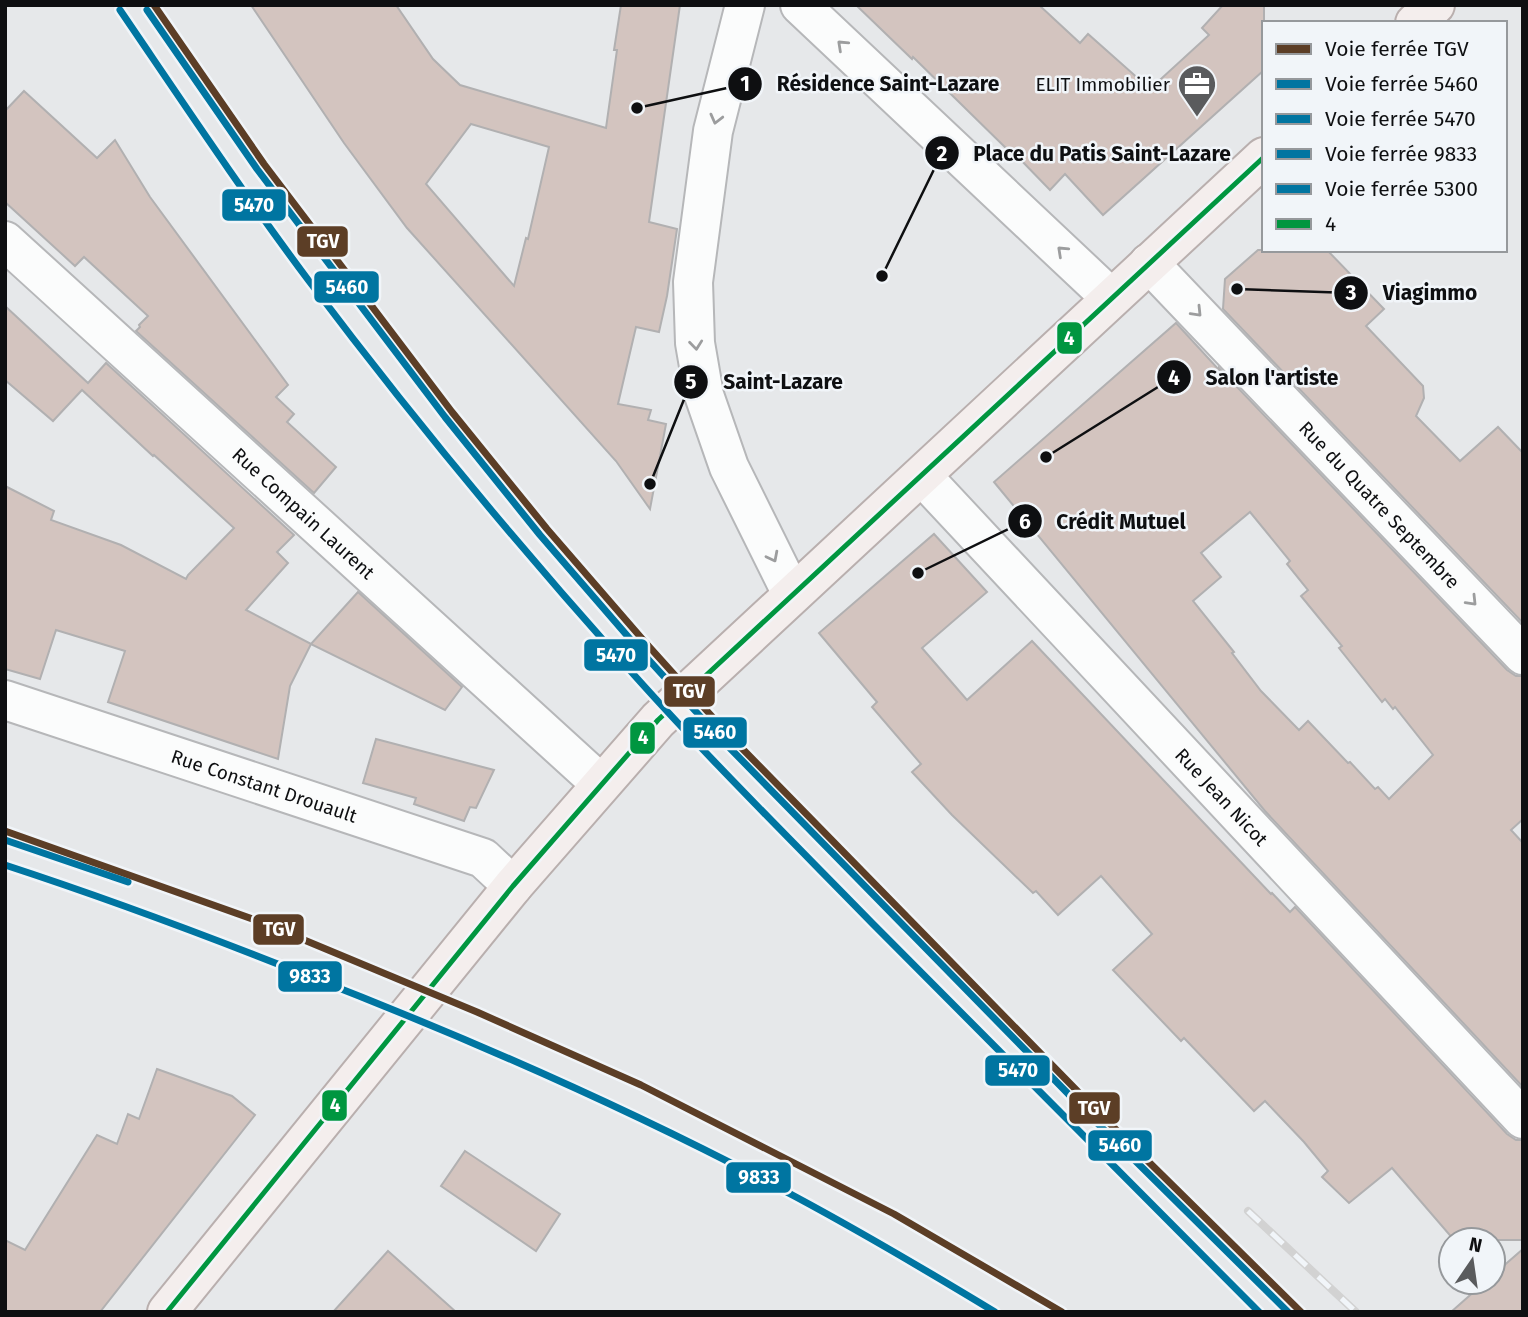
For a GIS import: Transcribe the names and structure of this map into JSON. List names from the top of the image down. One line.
{"streets":{"street":["Rue du Quatre Septembre","Rue Compain Laurent","Rue Constant Drouault","Rue Jean Nicot"]},"one_way":["Rue du Quatre Septembre"],"places":{"other":["Résidence Saint-Lazare","Place du Patis Saint-Lazare","Viagimmo","Salon l'artiste","Saint-Lazare","Crédit Mutuel"],"office":["ELIT Immobilier"]},"lines":["rail line TGV","rail line 5460","rail line 5470","transit line 4","rail line 5300","rail line 9833"],"legend":["Voie ferrée TGV","Voie ferrée 5460","Voie ferrée 5470","Voie ferrée 9833","Voie ferrée 5300","4"],"north":"top"}
